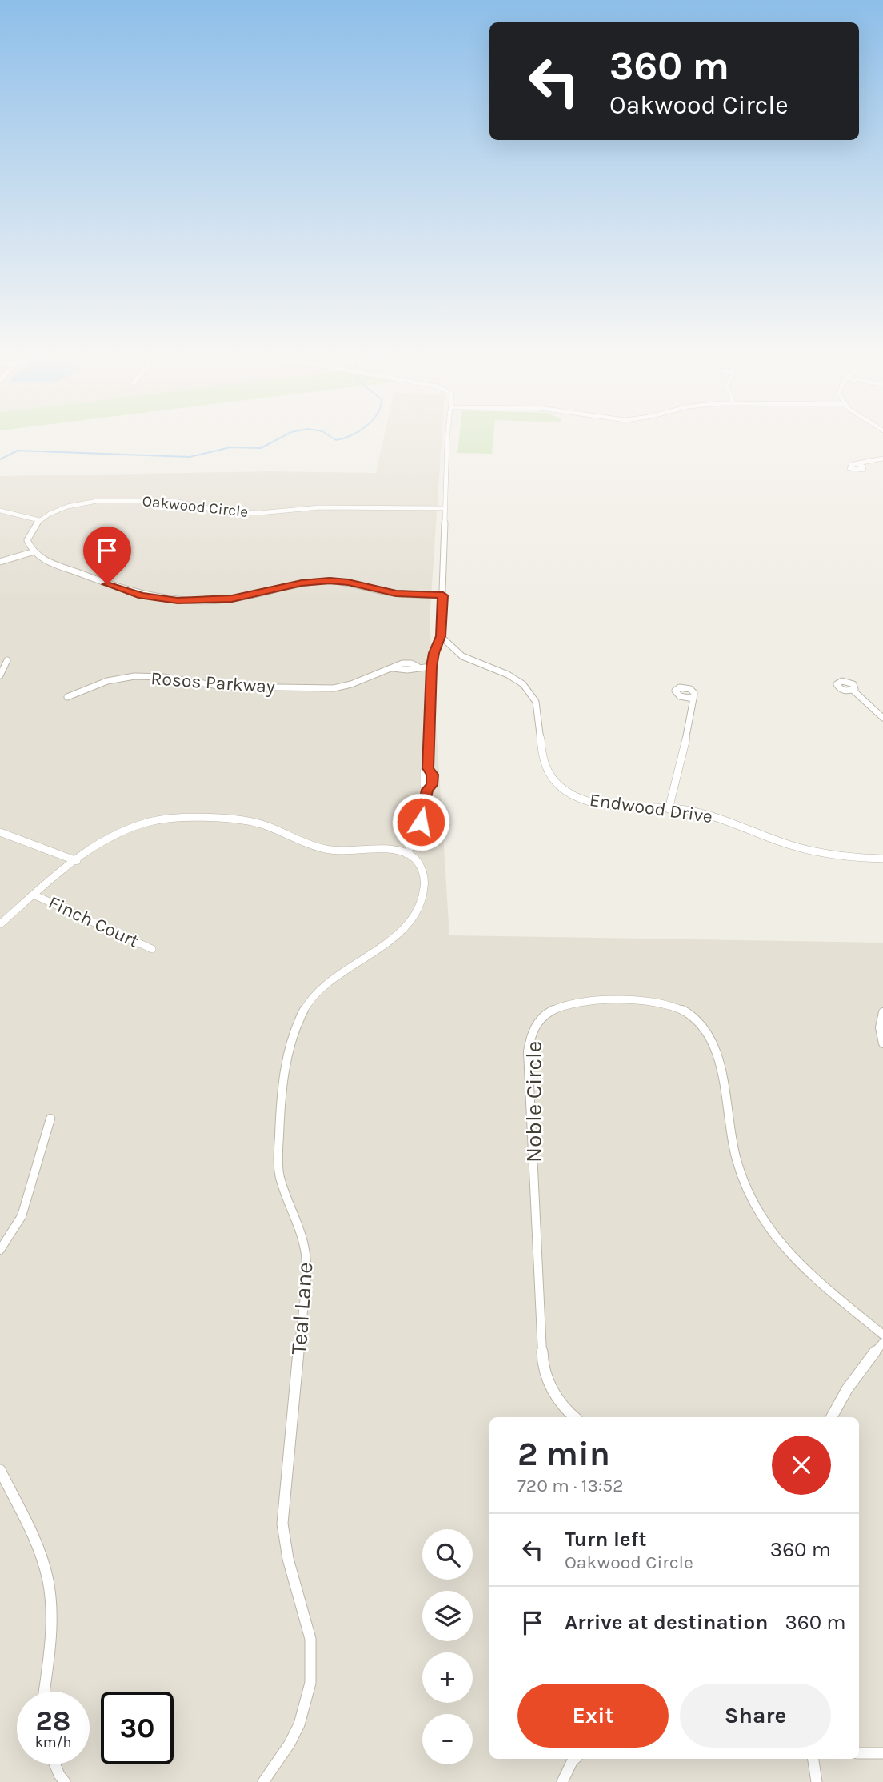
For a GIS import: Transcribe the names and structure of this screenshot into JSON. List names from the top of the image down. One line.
{"streets":{"street":["Oakwood Circle","Rosos Parkway","Endwood Drive","Finch Court","Noble Circle","Teal Lane"]},"page":{"turn":["360 m","Oakwood Circle"],"heading":["2 min","720 m · 13:52"],"list":[{"name":"Turn left","note":"Oakwood Circle","value":"360 m"},{"name":"Arrive at destination","value":"360 m"}],"map_buttons":["+","−"],"buttons":["Exit","Share"],"speed":"28 km/h","limit":"30"}}
